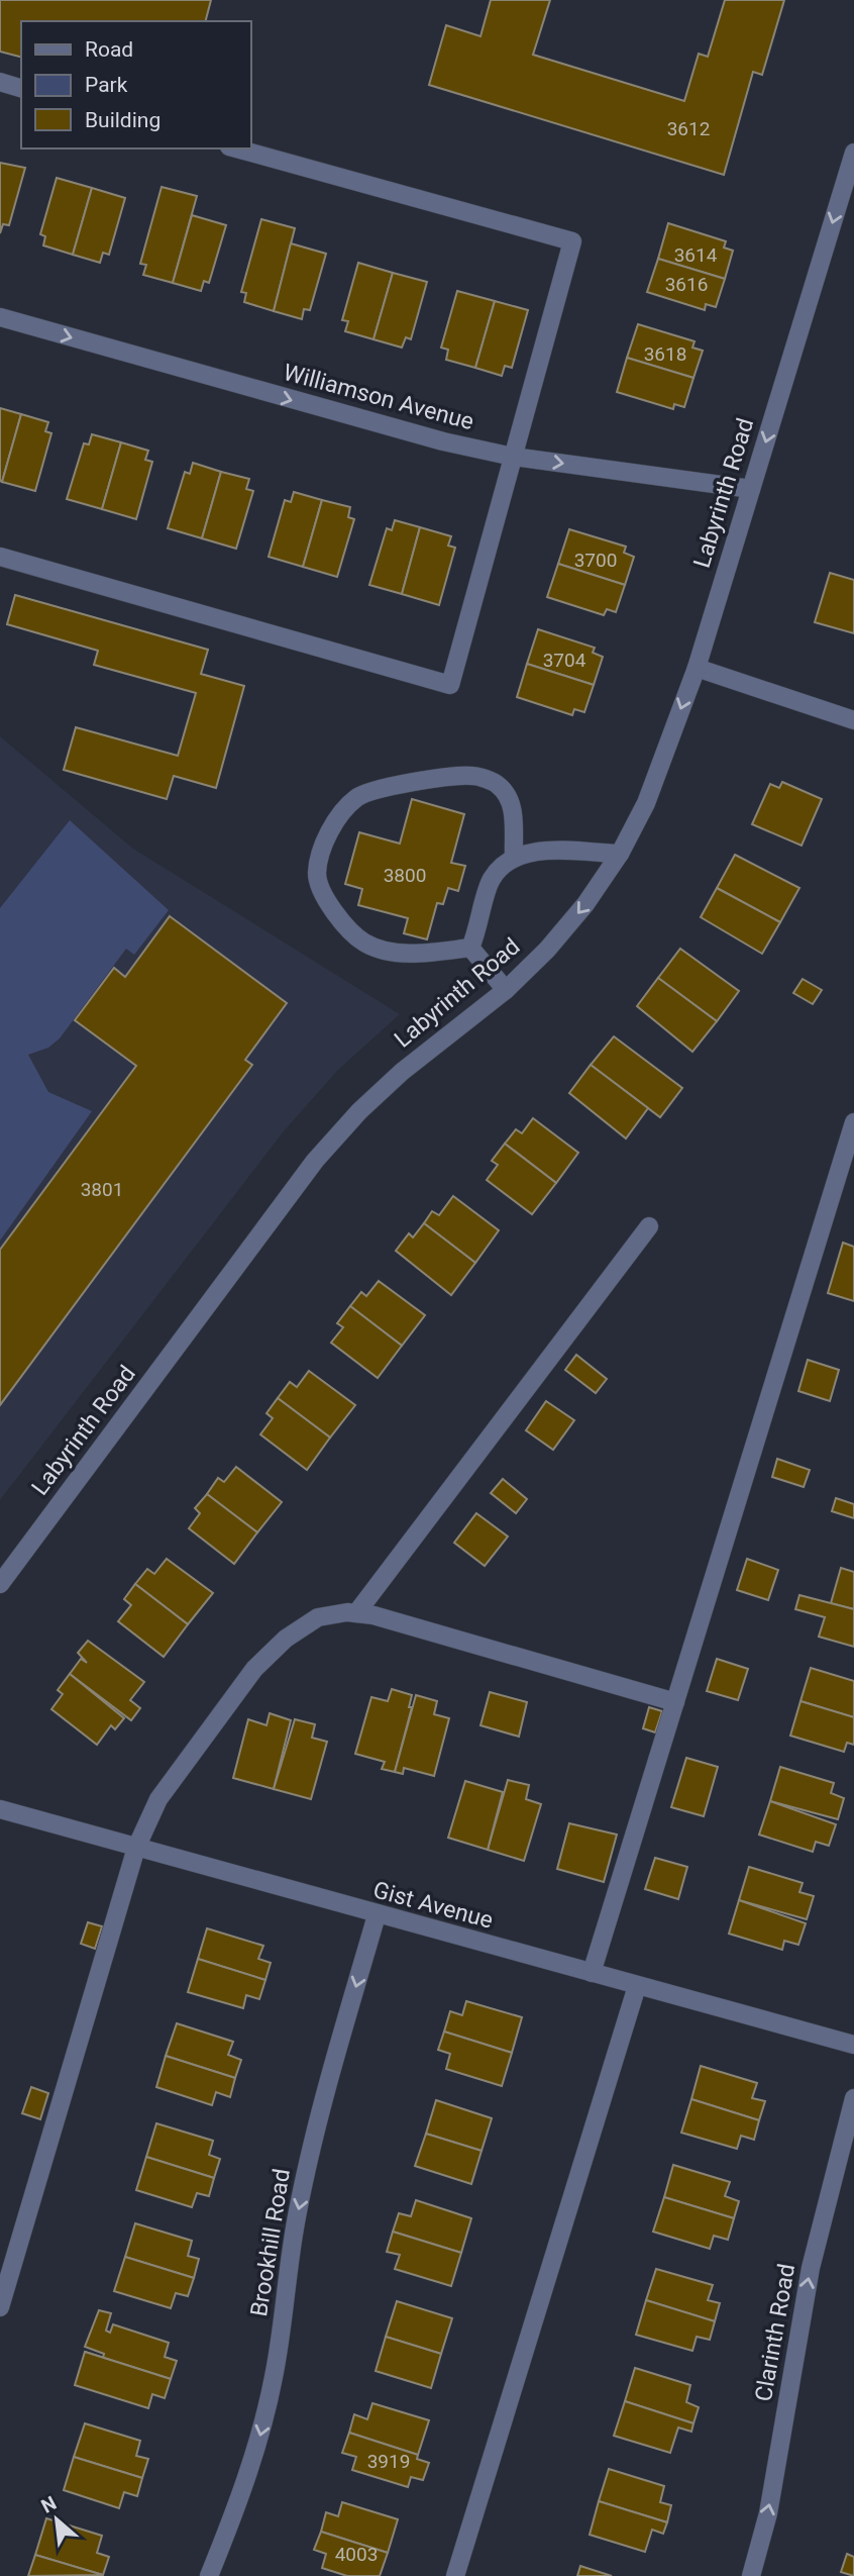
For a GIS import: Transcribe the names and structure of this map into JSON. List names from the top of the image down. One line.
{"streets":{"street":["Williamson Avenue","Labyrinth Road","Gist Avenue","Brookhill Road","Clarinth Road"]},"crossings":[["Williamson Avenue","Labyrinth Road"],["Gist Avenue","Brookhill Road"]],"one_way":["Williamson Avenue","Labyrinth Road","Brookhill Road","Clarinth Road"],"house_numbers":["3612","3614","3616","3618","3700","3704","3800","3801","3919","4003"],"legend":["Road","Park","Building"],"north":"top left"}
